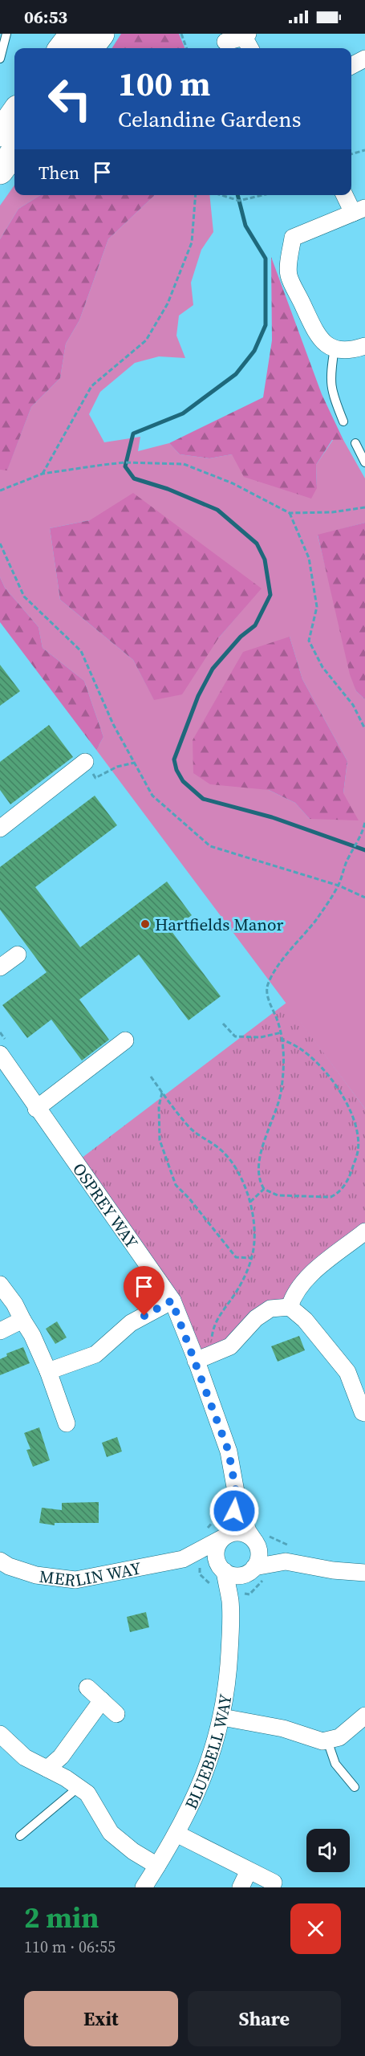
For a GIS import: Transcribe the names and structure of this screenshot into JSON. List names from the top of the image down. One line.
{"streets":{"street":["OSPREY WAY","MERLIN WAY","BLUEBELL WAY"]},"crossings":[["OSPREY WAY","MERLIN WAY"],["OSPREY WAY","BLUEBELL WAY"],["MERLIN WAY","BLUEBELL WAY"]],"places":["Hartfields Manor"],"page":{"status":"06:53","turn":["100 m","Celandine Gardens"],"then":"Then","heading":["2 min","110 m · 06:55"],"buttons":["Exit","Share"]}}
